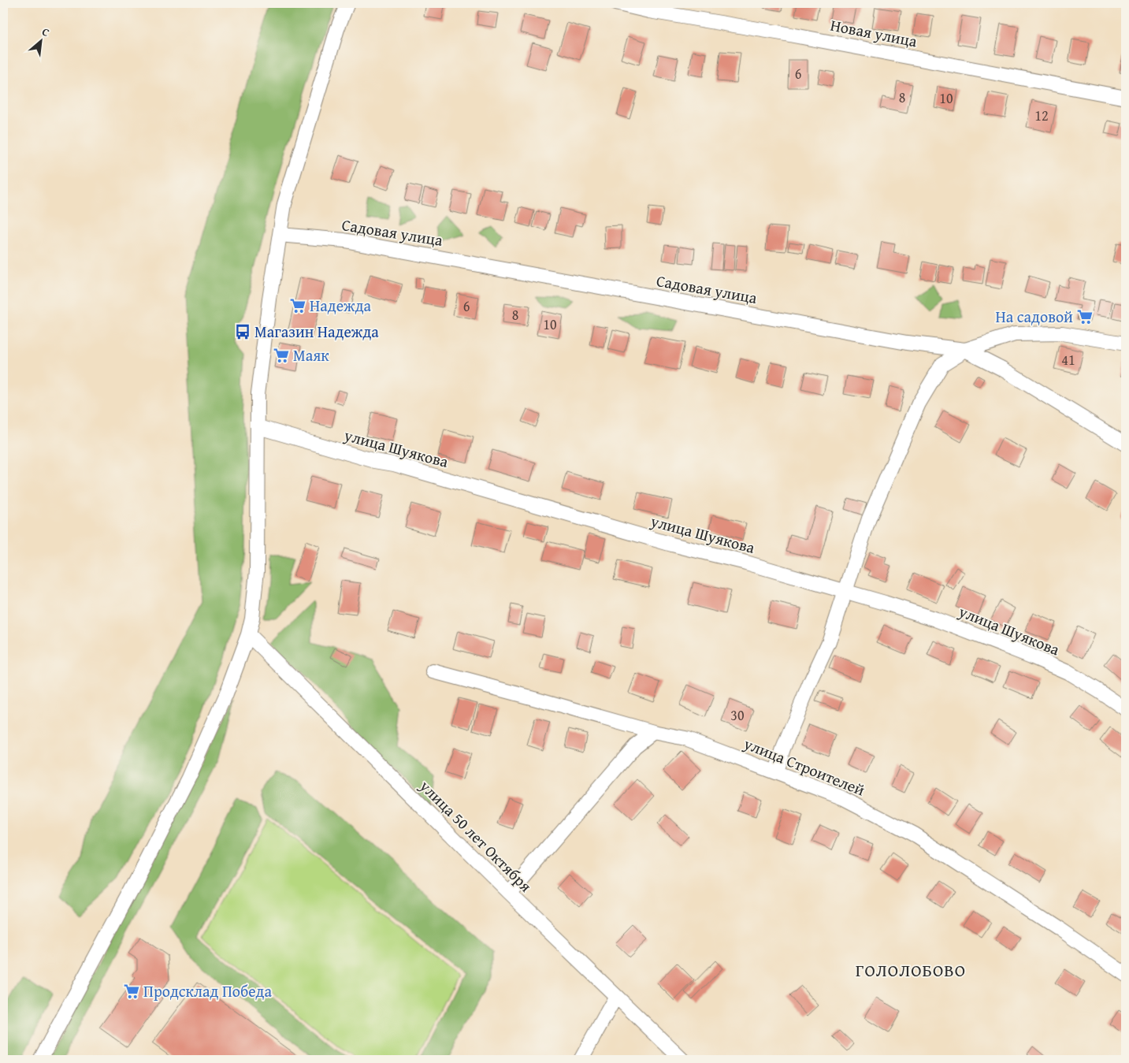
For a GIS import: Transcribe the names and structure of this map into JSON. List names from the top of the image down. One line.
{"streets":{"street":["Новая улица","Садовая улица","улица Шуякова","улица Строителей","улица 50 лет Октября"]},"districts":["ГОЛОЛОБОВО"],"places":{"supermarket":["Надежда","На садовой","Маяк","Продсклад Победа"],"bus stop":["Магазин Надежда"]},"house_numbers":["6","8","10","12","6","8","10","41","30"],"north":"top right"}
